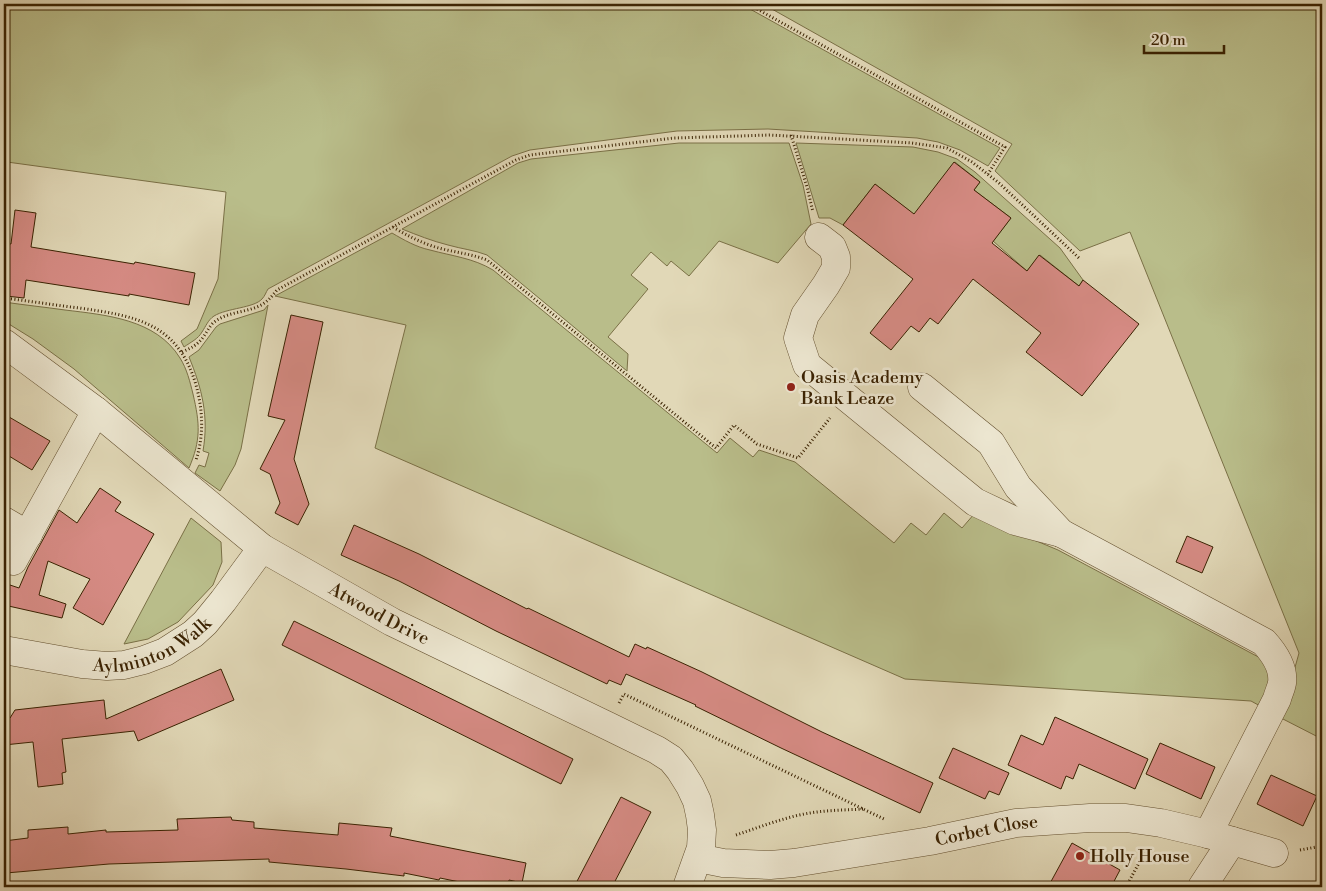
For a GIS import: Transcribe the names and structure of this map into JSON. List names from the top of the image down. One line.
{"streets":{"street":["Atwood Drive","Aylminton Walk","Corbet Close"]},"crossings":[["Atwood Drive","Aylminton Walk"],["Atwood Drive","Corbet Close"]],"places":["Oasis Academy Bank Leaze","Holly House"],"scale_bar":"20 m"}
